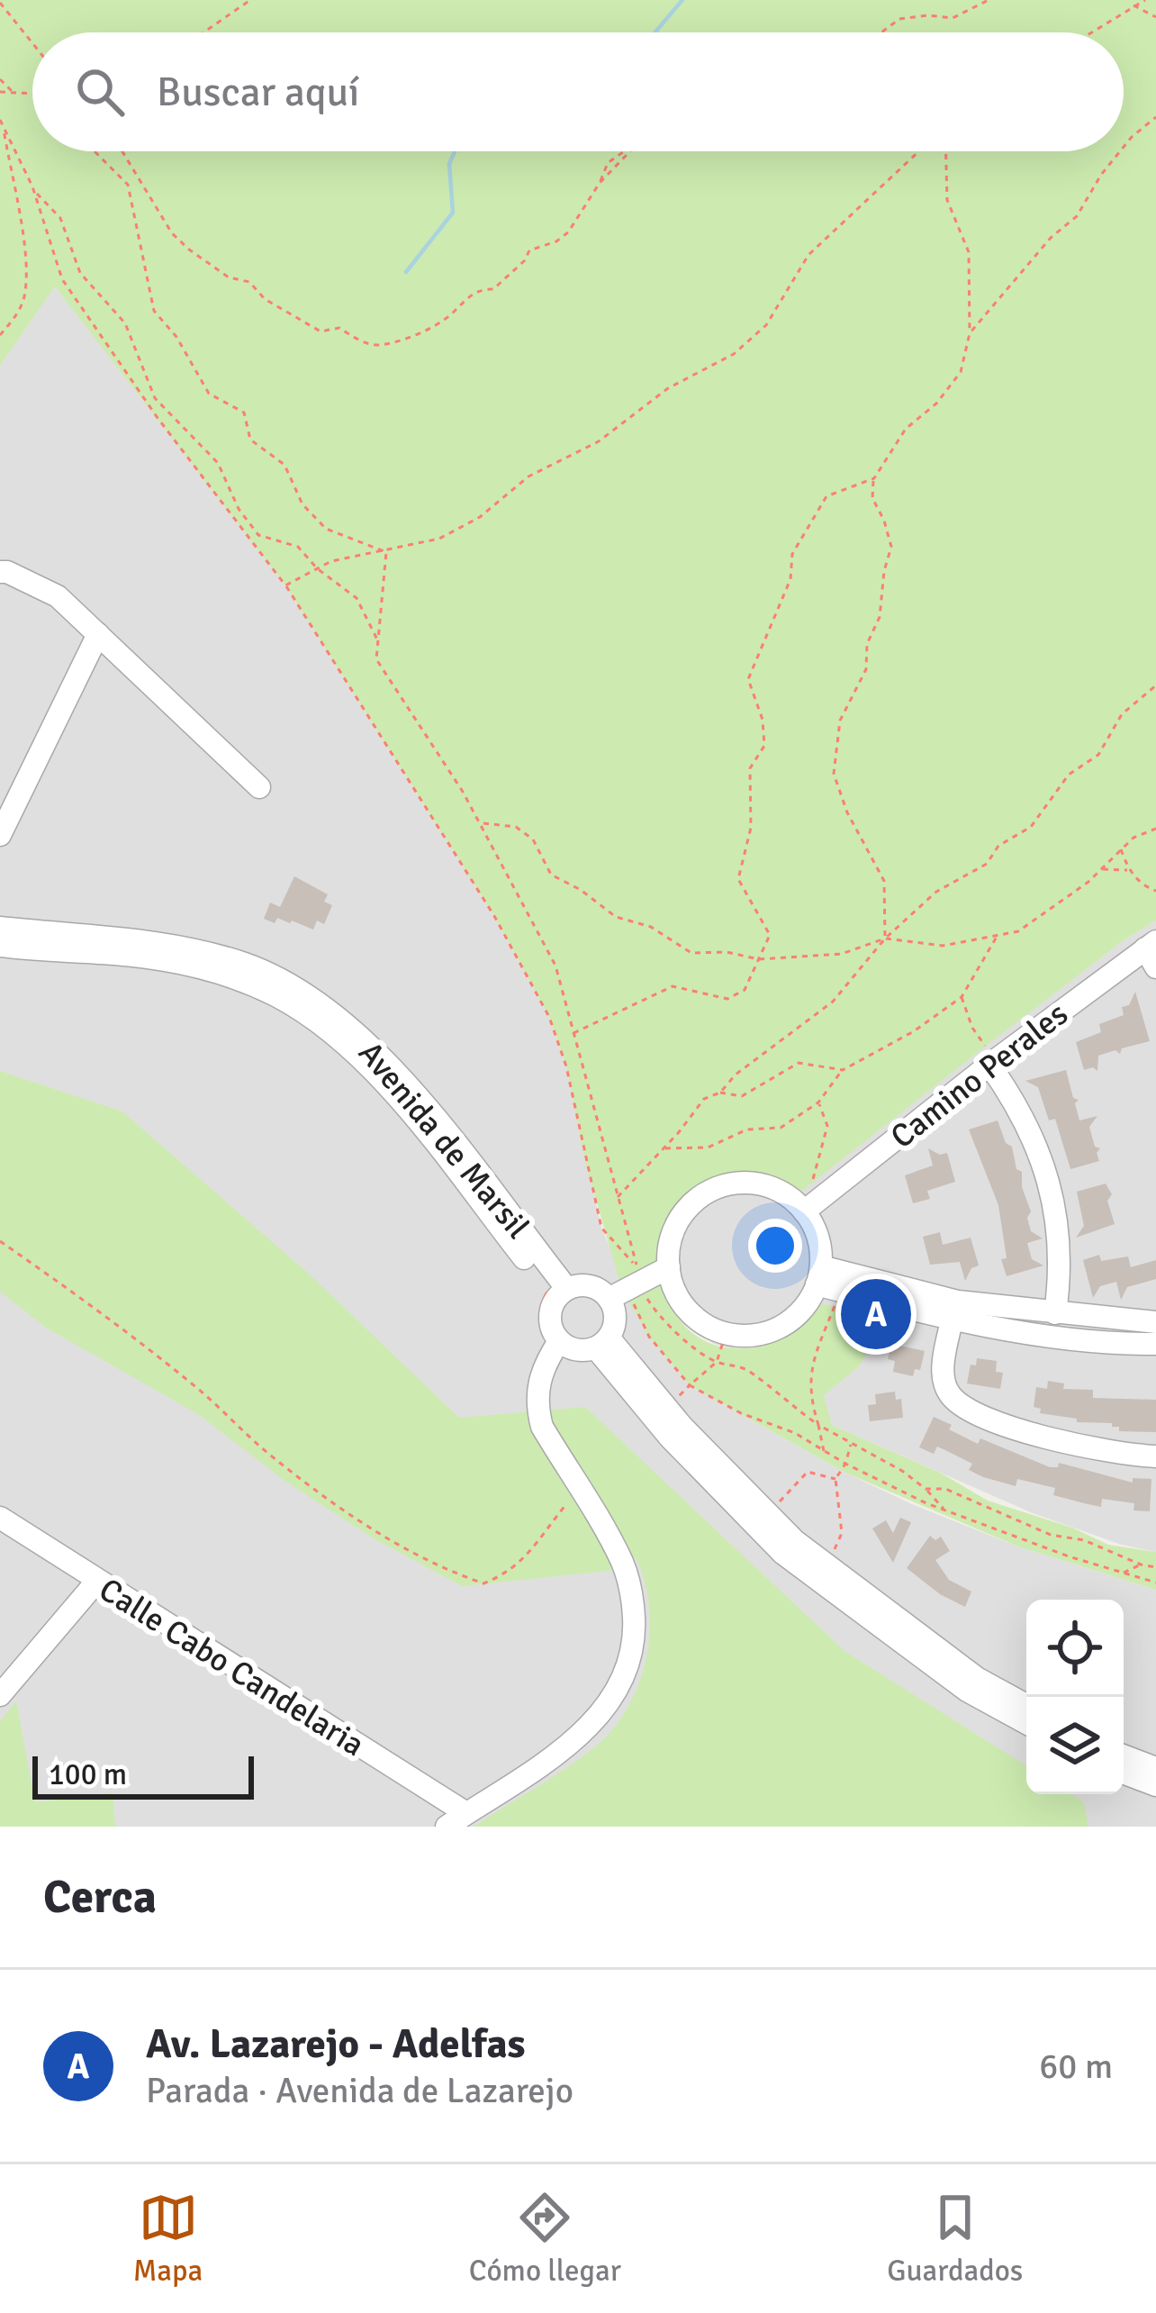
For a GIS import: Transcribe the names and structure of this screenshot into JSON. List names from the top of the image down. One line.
{"streets":{"street":["Camino Perales","Avenida de Marsil","Calle Cabo Candelaria"]},"scale_bar":"100 m","page":{"search":"Buscar aquí","pins":"A","scale":"100 m","heading":"Cerca","list":[{"mark":"A","name":"Av. Lazarejo - Adelfas","note":"Parada · Avenida de Lazarejo","value":"60 m"}],"nav":["Mapa","Cómo llegar","Guardados"]}}
